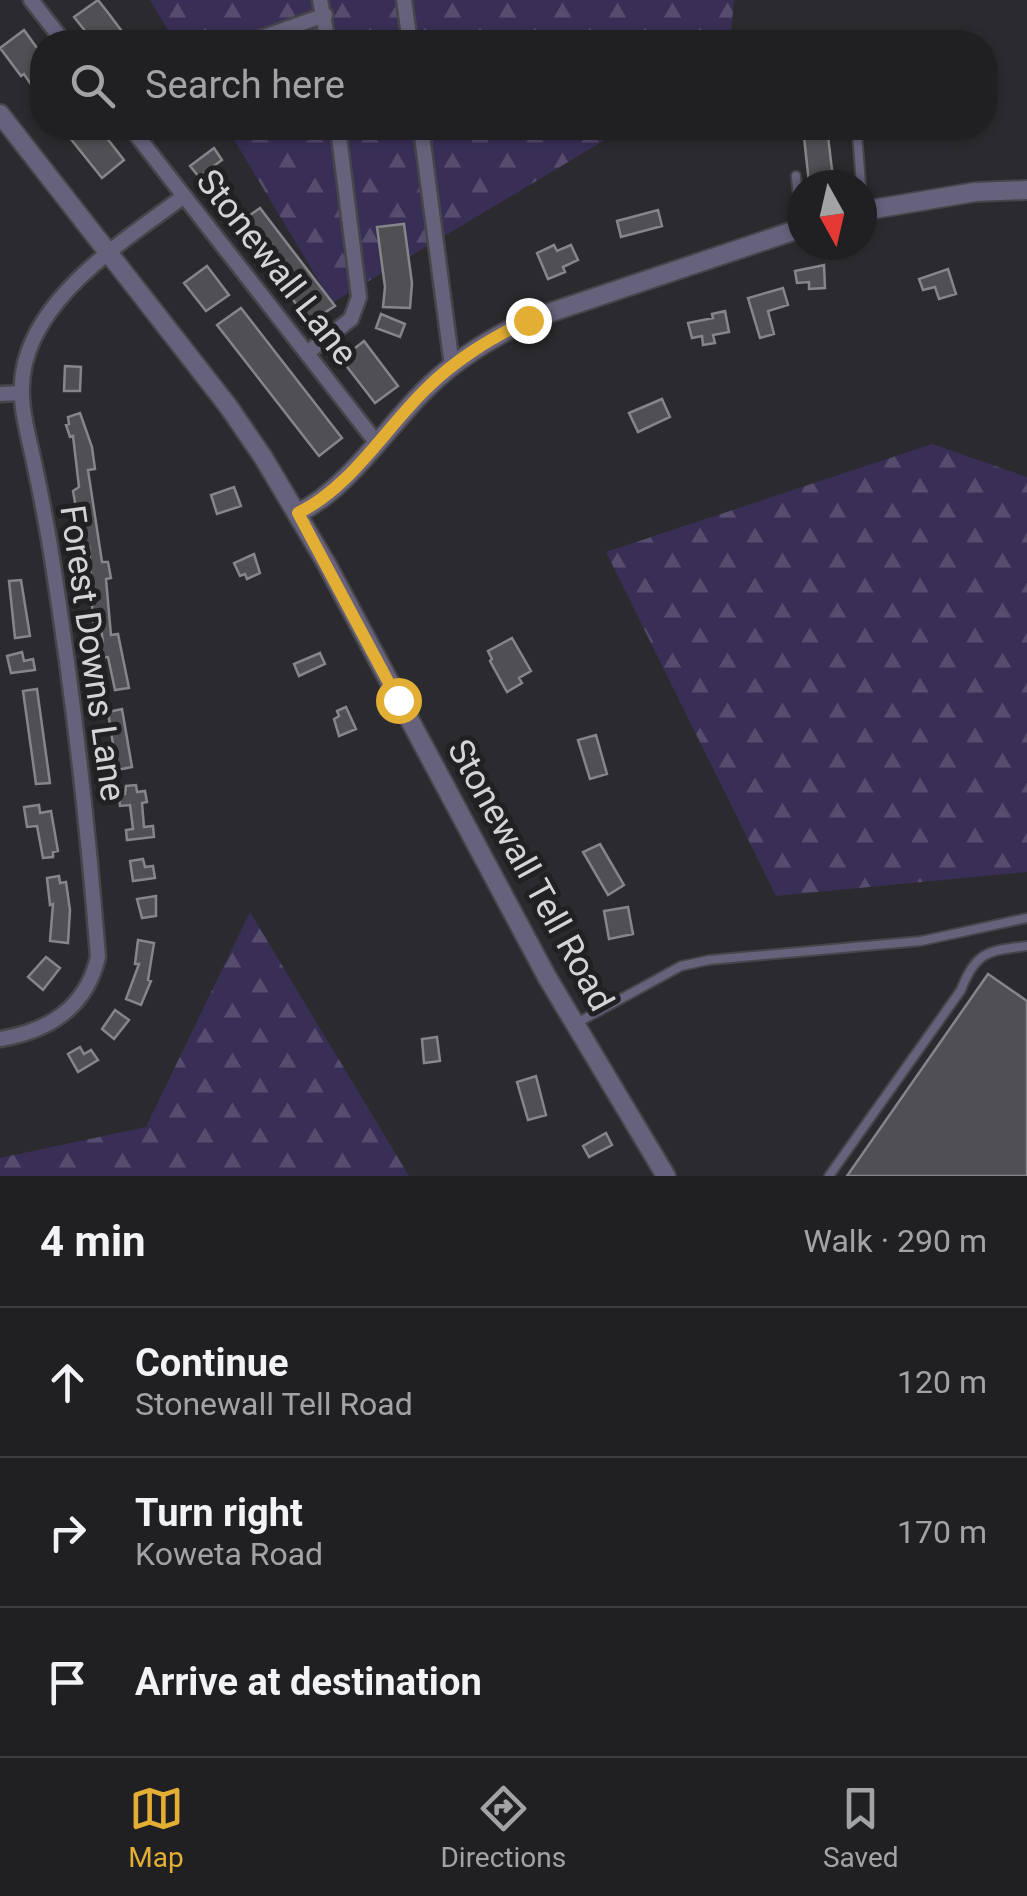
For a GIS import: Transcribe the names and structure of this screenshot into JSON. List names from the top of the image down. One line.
{"streets":{"street":["Stonewall Lane","Forest Downs Lane","Stonewall Tell Road"]},"crossings":[["Stonewall Lane","Forest Downs Lane"],["Forest Downs Lane","Stonewall Tell Road"]],"north":"bottom","page":{"search":"Search here","heading":["4 min","Walk · 290 m"],"list":[["Continue","Stonewall Tell Road","120 m"],["Turn right","Koweta Road","170 m"],"Arrive at destination"],"nav":["Map","Directions","Saved"]}}
